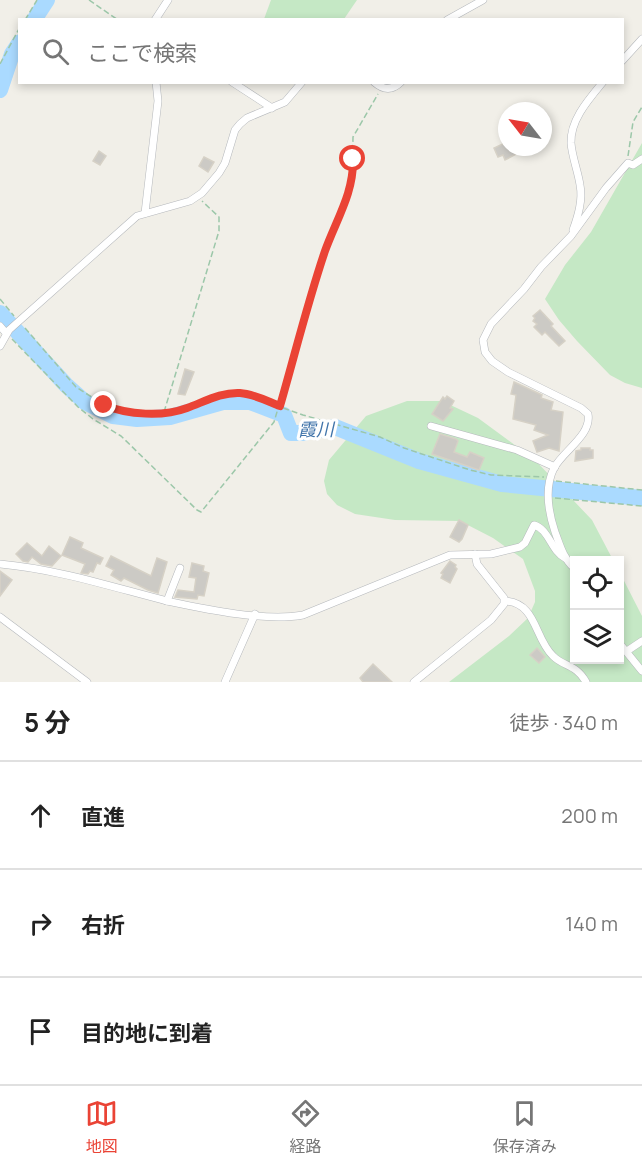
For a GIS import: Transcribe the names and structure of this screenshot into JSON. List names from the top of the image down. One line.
{"water":["霞川"],"north":"top left","page":{"search":"ここで検索","heading":["5 分","徒歩 · 340 m"],"list":[["直進","200 m"],["右折","140 m"],"目的地に到着"],"nav":["地図","経路","保存済み"]}}
